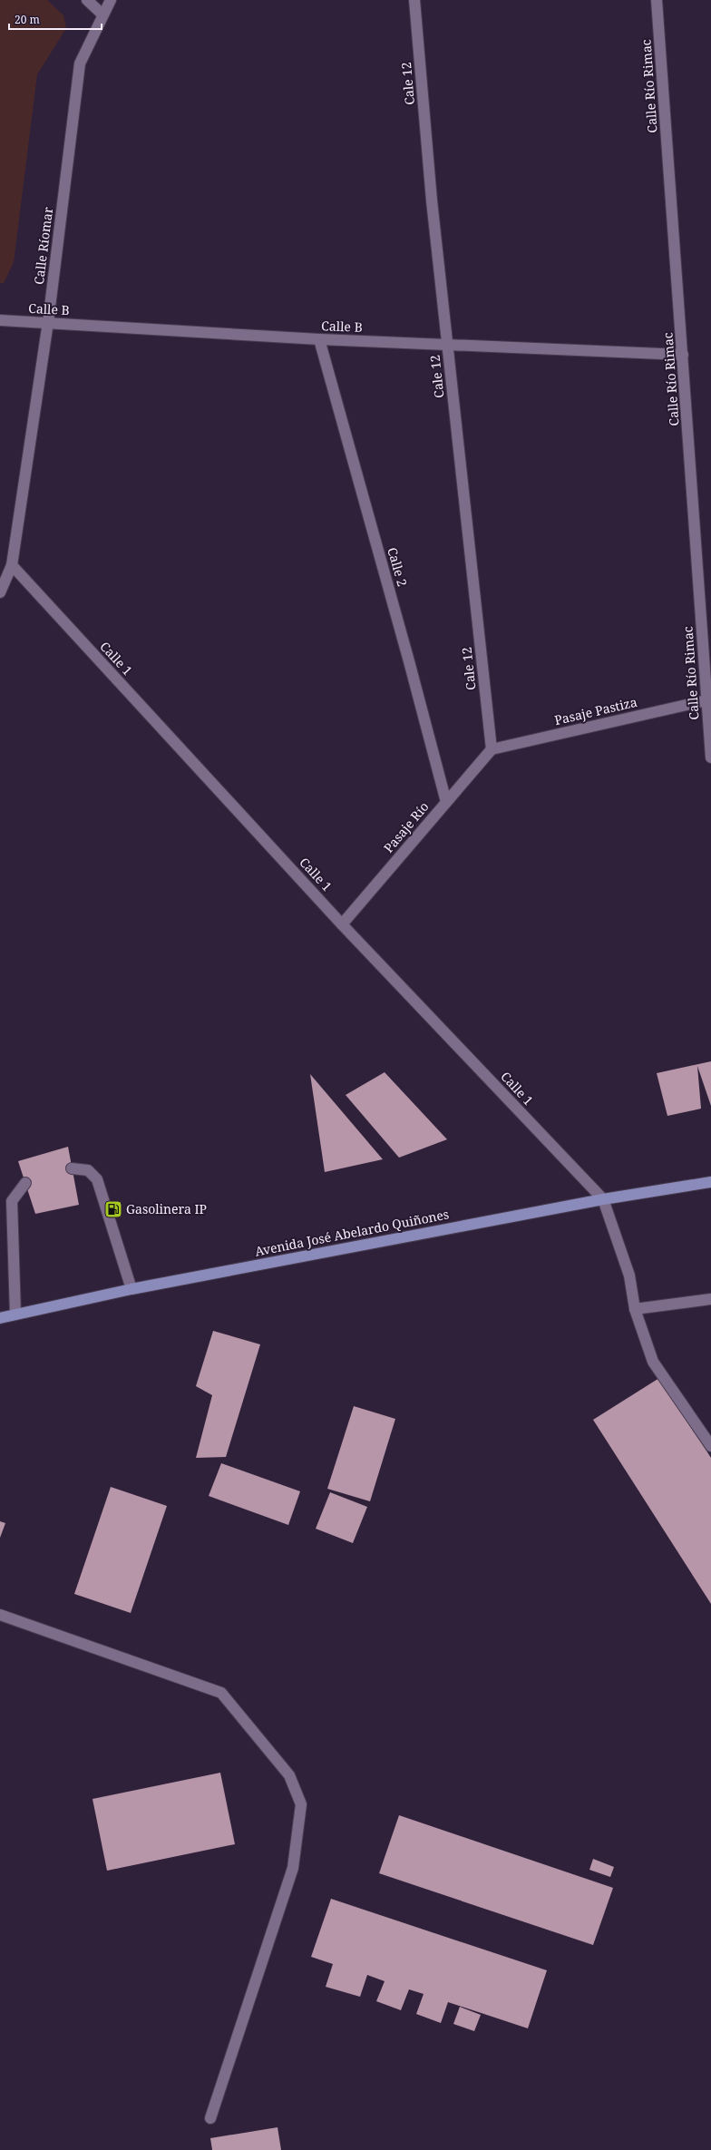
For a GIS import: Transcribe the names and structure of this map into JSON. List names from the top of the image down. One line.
{"streets":{"main road":["Avenida José Abelardo Quiñones"],"street":["Cale 12","Calle Río Rimac","Calle Ríomar","Calle B","Calle 2","Calle 1","Pasaje Pastiza","Pasaje Río"]},"crossings":[["Cale 12","Calle B"],["Cale 12","Pasaje Pastiza"],["Cale 12","Pasaje Río"],["Calle Río Rimac","Calle B"],["Calle Río Rimac","Pasaje Pastiza"],["Calle Ríomar","Calle B"],["Calle Ríomar","Calle 1"],["Calle B","Calle 2"],["Calle 2","Pasaje Río"],["Calle 1","Pasaje Río"],["Calle 1","Avenida José Abelardo Quiñones"],["Pasaje Pastiza","Pasaje Río"]],"places":{"fuel station":["Gasolinera IP"]},"scale_bar":"20 m"}
